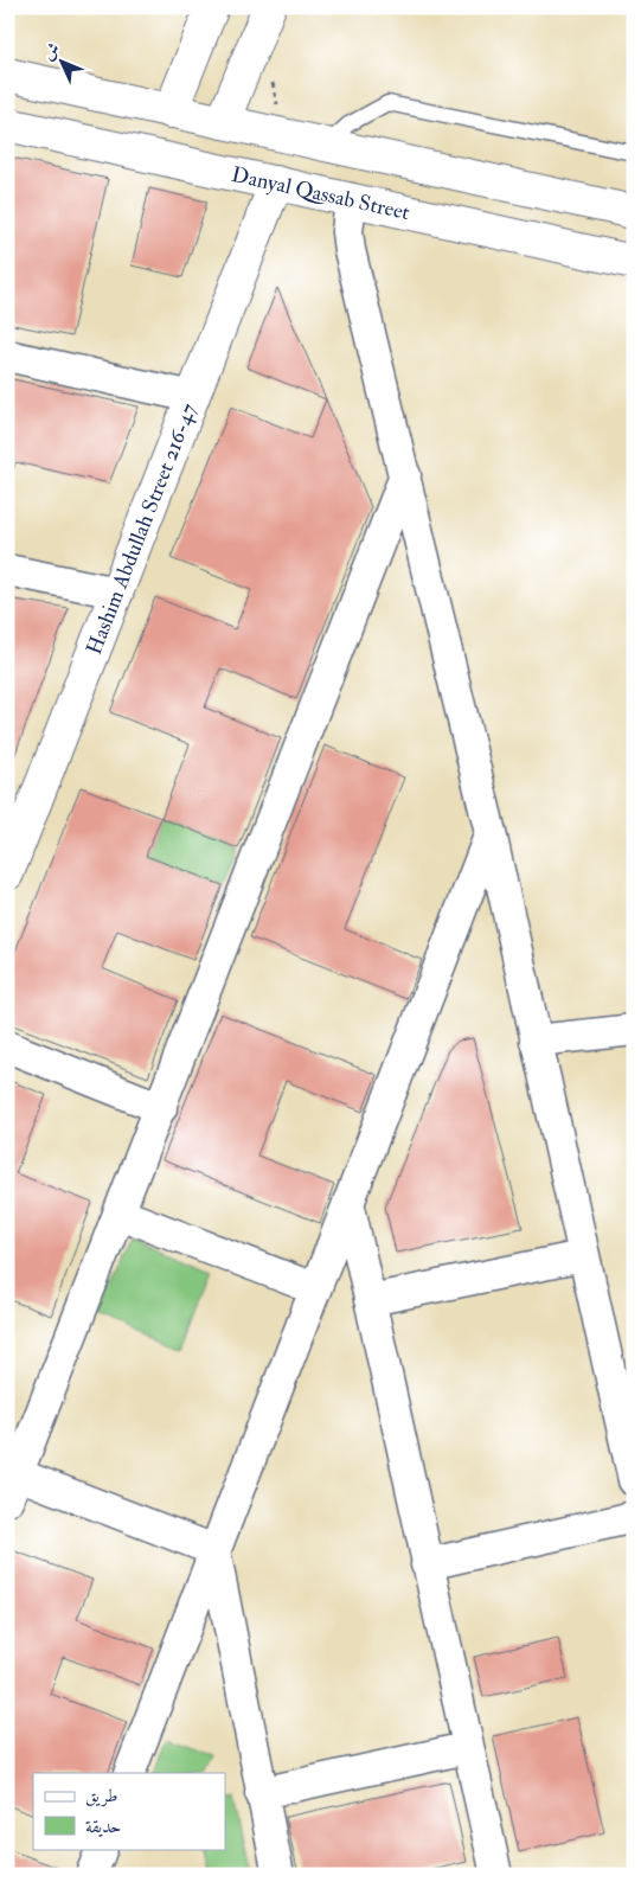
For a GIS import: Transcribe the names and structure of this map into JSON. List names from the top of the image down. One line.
{"streets":{"street":["Danyal Qassab Street","Hashim Abdullah Street 216-47"]},"crossings":[["Danyal Qassab Street","Hashim Abdullah Street 216-47"]],"legend":["طريق","حديقة"],"north":"top left"}
